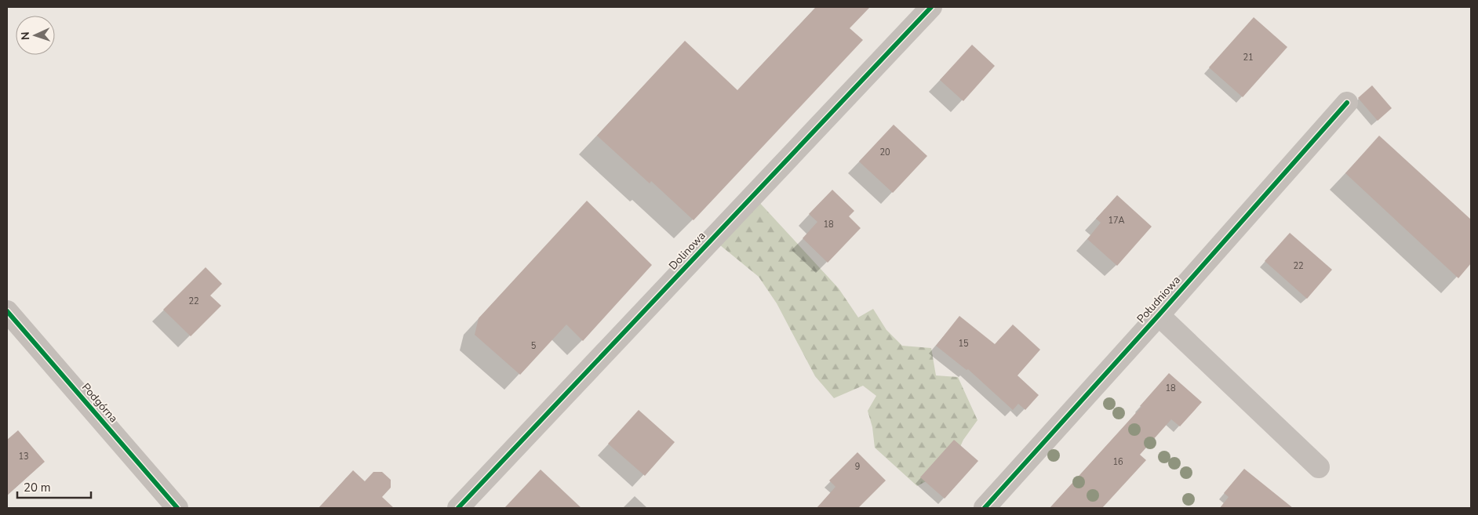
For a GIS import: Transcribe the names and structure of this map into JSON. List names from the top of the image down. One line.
{"streets":{"street":["Dolinowa","Południowa","Podgórna"]},"house_numbers":["21","20","17A","18","22","22","15","5","18","13","16","9"],"scale_bar":"20 m","north":"left"}
